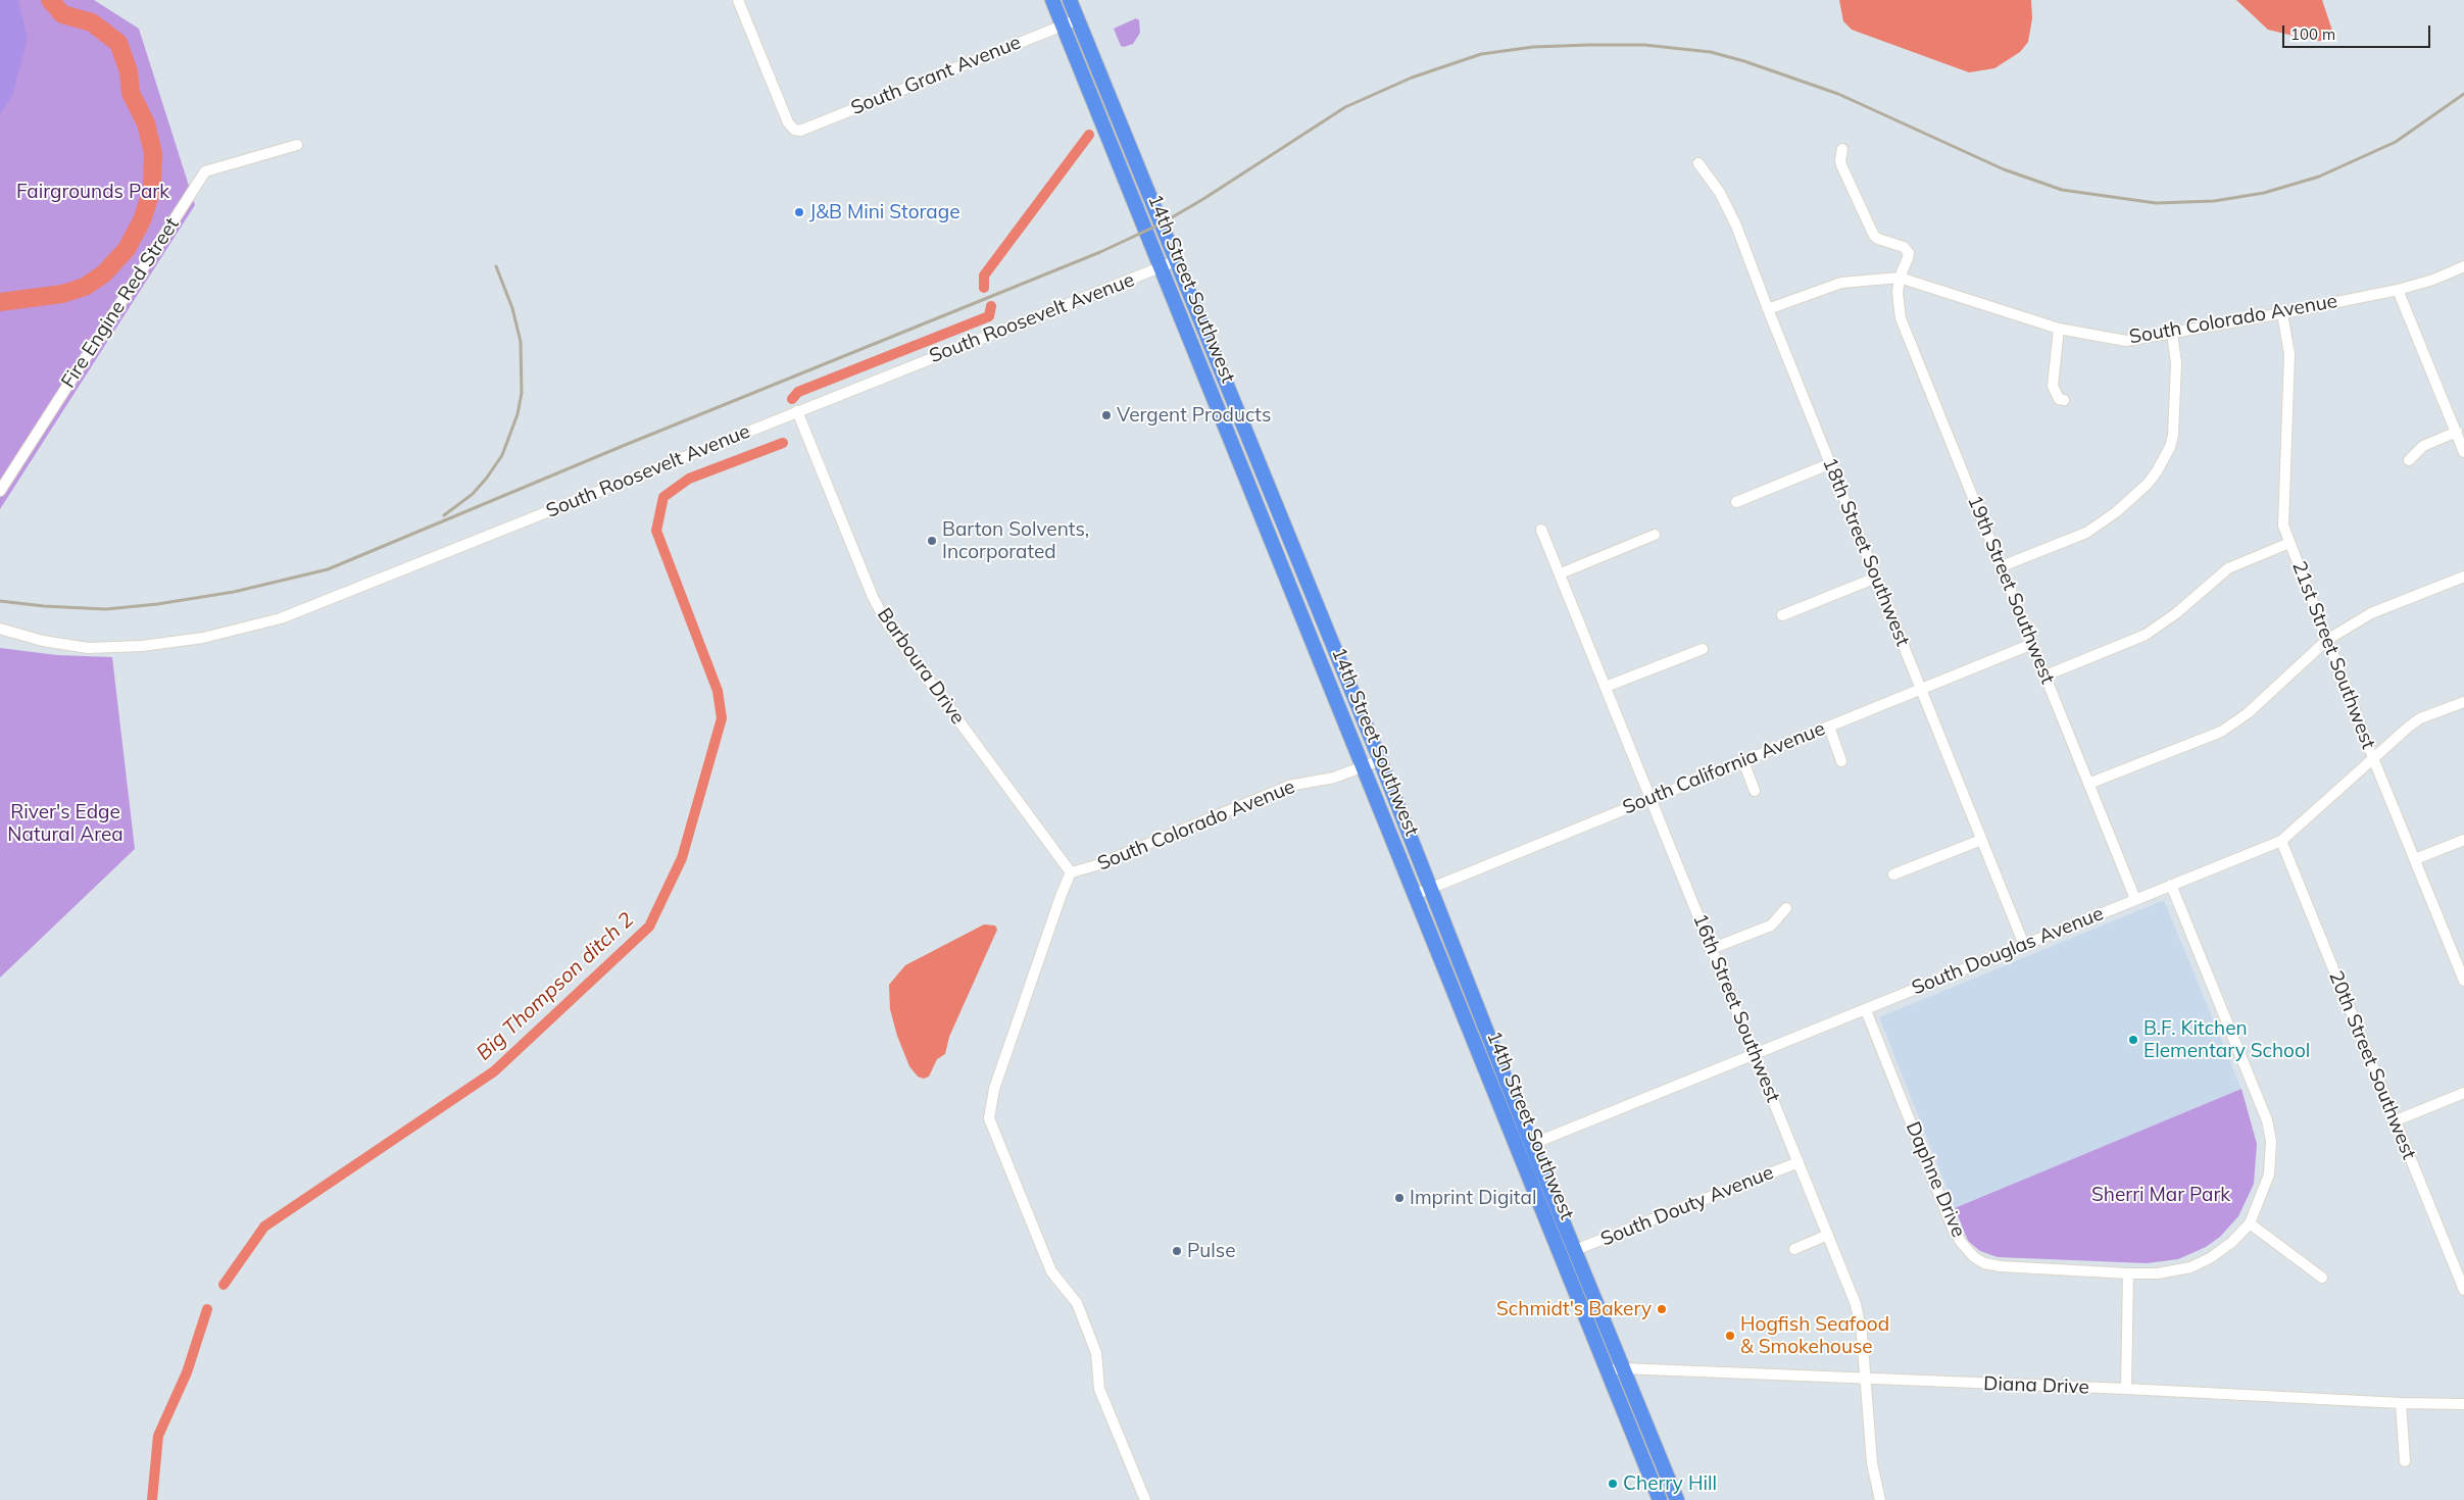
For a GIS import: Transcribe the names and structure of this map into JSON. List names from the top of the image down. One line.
{"streets":{"main road":["14th Street Southwest"],"street":["South Grant Avenue","Fire Engine Red Street","South Roosevelt Avenue","South Colorado Avenue","18th Street Southwest","19th Street Southwest","21st Street Southwest","Barboura Drive","South California Avenue","South Douglas Avenue","16th Street Southwest","20th Street Southwest","Daphne Drive","South Douty Avenue","Diana Drive"]},"crossings":[["South Grant Avenue","14th Street Southwest"],["14th Street Southwest","South Roosevelt Avenue"],["14th Street Southwest","South Colorado Avenue"],["14th Street Southwest","South California Avenue"],["14th Street Southwest","South Douglas Avenue"],["14th Street Southwest","South Douty Avenue"],["14th Street Southwest","Diana Drive"],["South Roosevelt Avenue","Barboura Drive"],["South Colorado Avenue","18th Street Southwest"],["South Colorado Avenue","19th Street Southwest"],["South Colorado Avenue","21st Street Southwest"],["South Colorado Avenue","Barboura Drive"],["18th Street Southwest","South California Avenue"],["18th Street Southwest","South Douglas Avenue"],["19th Street Southwest","South California Avenue"],["19th Street Southwest","South Douglas Avenue"],["21st Street Southwest","South Douglas Avenue"],["South California Avenue","16th Street Southwest"],["South Douglas Avenue","16th Street Southwest"],["South Douglas Avenue","20th Street Southwest"],["South Douglas Avenue","Daphne Drive"],["16th Street Southwest","South Douty Avenue"],["16th Street Southwest","Diana Drive"]],"water":["Big Thompson ditch 2"],"parks":["Fairgrounds Park","River's Edge Natural Area","Sherri Mar Park"],"places":["J&B Mini Storage","Vergent Products","Barton Solvents, Incorporated","B.F. Kitchen Elementary School","Imprint Digital","Pulse","Schmidt's Bakery","Hogfish Seafood & Smokehouse","Cherry Hill"],"scale_bar":"100 m"}
